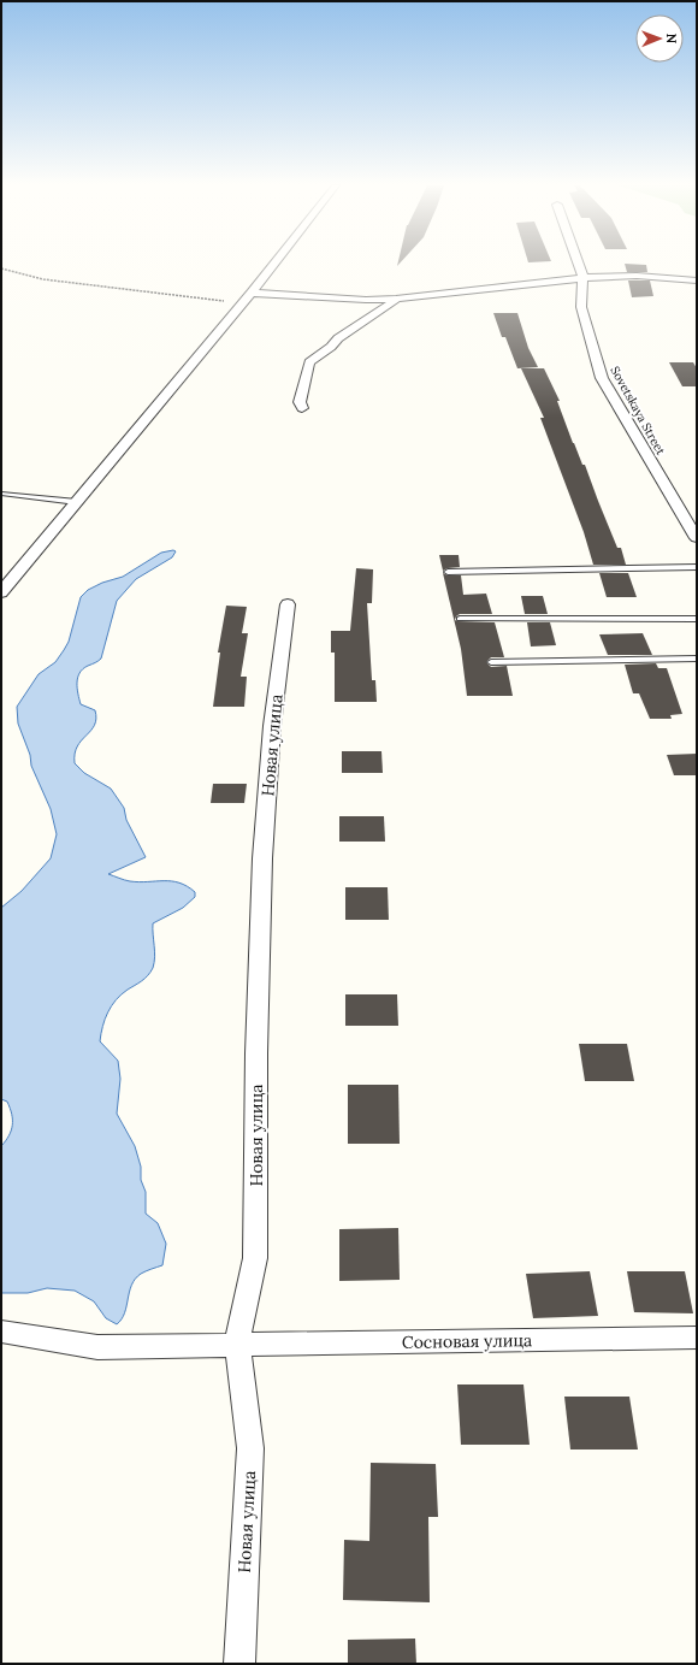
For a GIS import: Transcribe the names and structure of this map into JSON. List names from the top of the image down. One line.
{"streets":{"street":["Sovetskaya Street","Новая улица","Сосновая улица"]},"crossings":[["Новая улица","Сосновая улица"]],"north":"right"}
